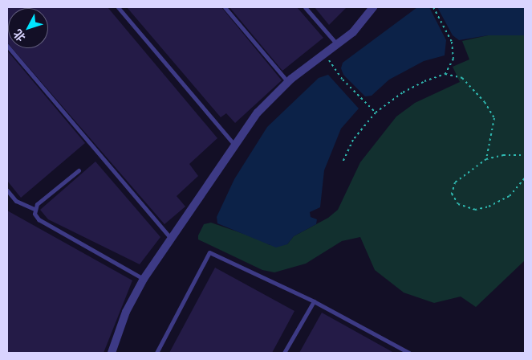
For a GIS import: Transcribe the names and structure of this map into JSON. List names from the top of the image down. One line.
{"north":"bottom left"}
